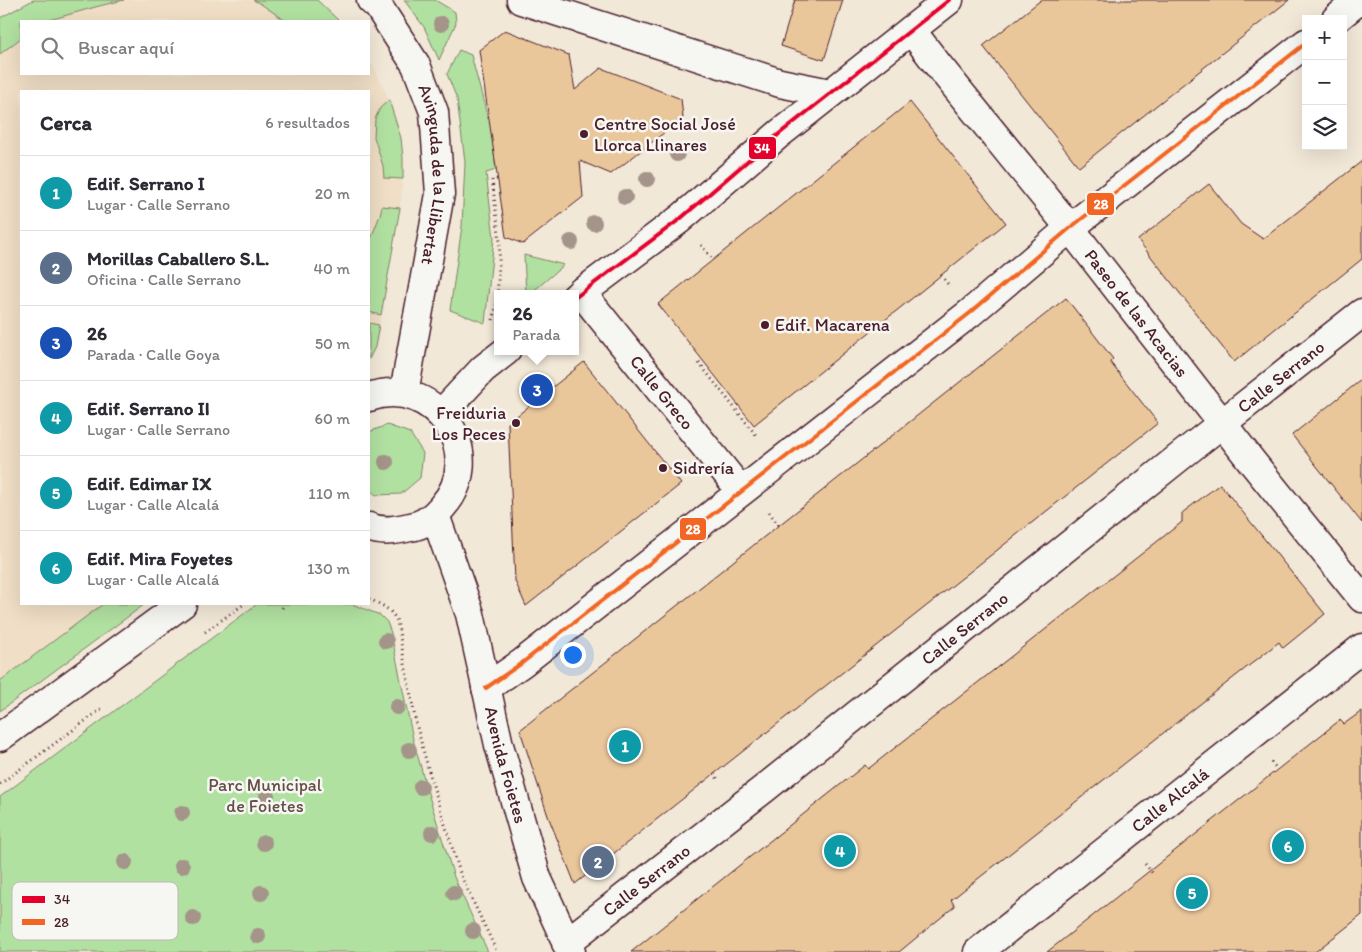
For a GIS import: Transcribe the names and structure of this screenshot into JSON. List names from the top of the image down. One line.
{"streets":{"street":["Avinguda de la Llibertat","Paseo de las Acacias","Calle Serrano","Calle Greco","Avenida Foietes","Calle Alcalá"]},"crossings":[["Paseo de las Acacias","Calle Serrano"],["Calle Serrano","Avenida Foietes"]],"parks":["Parc Municipal de Foietes"],"places":["Centre Social José Llorca Llinares","Edif. Macarena","Freiduria Los Peces","Sidrería"],"lines":["transit line 34","transit line 28"],"legend":["34","28"],"page":{"map_buttons":["+","−"],"search":"Buscar aquí","heading":["Cerca","6 resultados"],"list":[{"mark":"1","name":"Edif. Serrano I","note":"Lugar · Calle Serrano","value":"20 m"},{"mark":"2","name":"Morillas Caballero S.L.","note":"Oficina · Calle Serrano","value":"40 m"},{"mark":"3","name":"26","note":"Parada · Calle Goya","value":"50 m"},{"mark":"4","name":"Edif. Serrano II","note":"Lugar · Calle Serrano","value":"60 m"},{"mark":"5","name":"Edif. Edimar IX","note":"Lugar · Calle Alcalá","value":"110 m"},{"mark":"6","name":"Edif. Mira Foyetes","note":"Lugar · Calle Alcalá","value":"130 m"}],"popup":["26","Parada"],"pins":["3","1","6","4","2","5"]}}
